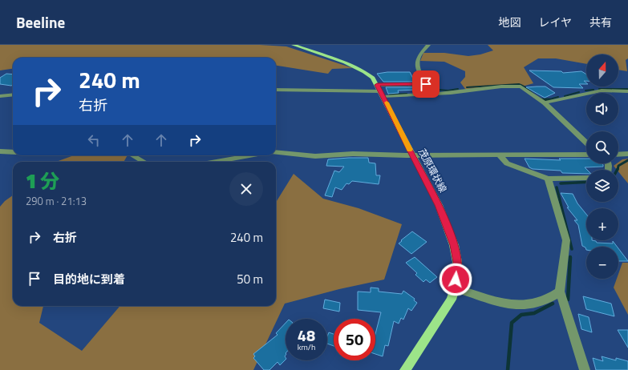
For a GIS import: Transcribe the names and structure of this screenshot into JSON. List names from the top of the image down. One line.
{"streets":{"main road":["茂原環状線"]},"north":"top","page":{"header":"Beeline","nav":["地図","レイヤ","共有"],"map_buttons":["+","−"],"turn":["240 m","右折"],"heading":["1 分","290 m · 21:13"],"list":[{"name":"右折","value":"240 m"},{"name":"目的地に到着","value":"50 m"}],"speed":"48 km/h","limit":"50"}}
